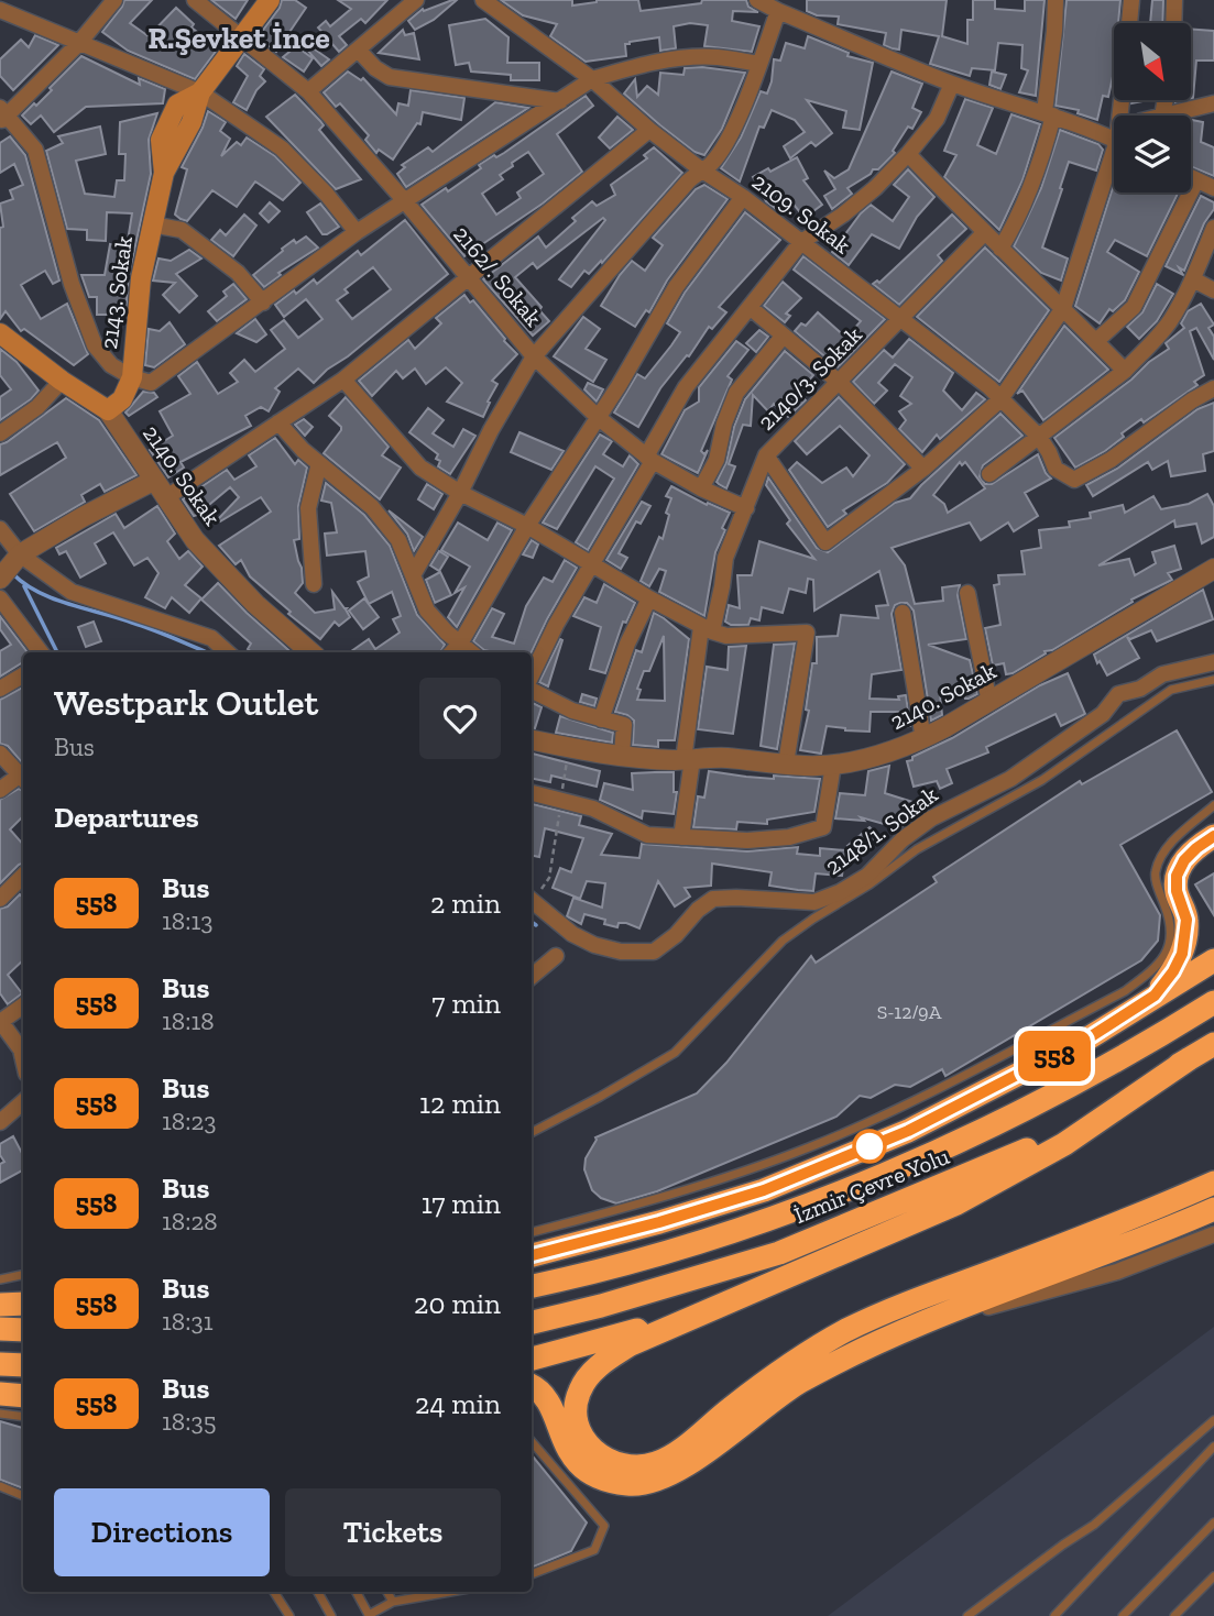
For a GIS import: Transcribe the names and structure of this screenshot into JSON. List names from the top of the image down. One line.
{"streets":{"highway":["İzmir Çevre Yolu"],"main road":["2143. Sokak","2140. Sokak"],"street":["2109. Sokak","2162/. Sokak","2140/3. Sokak","2148/1. Sokak"]},"crossings":[["2109. Sokak","2140/3. Sokak"],["2162/. Sokak","2143. Sokak"],["2162/. Sokak","2140/3. Sokak"],["2143. Sokak","2140. Sokak"],["2140/3. Sokak","2140. Sokak"]],"districts":["R.Şevket İnce"],"lines":["bus line 558"],"house_numbers":["S-12/9A"],"north":"bottom right","page":{"on_map":"558","heading":[["Westpark Outlet","Bus"],"Departures"],"list":[{"mark":"558","name":"Bus","note":"18:13","value":"2 min"},{"mark":"558","name":"Bus","note":"18:18","value":"7 min"},{"mark":"558","name":"Bus","note":"18:23","value":"12 min"},{"mark":"558","name":"Bus","note":"18:28","value":"17 min"},{"mark":"558","name":"Bus","note":"18:31","value":"20 min"},{"mark":"558","name":"Bus","note":"18:35","value":"24 min"}],"buttons":["Directions","Tickets"]}}
